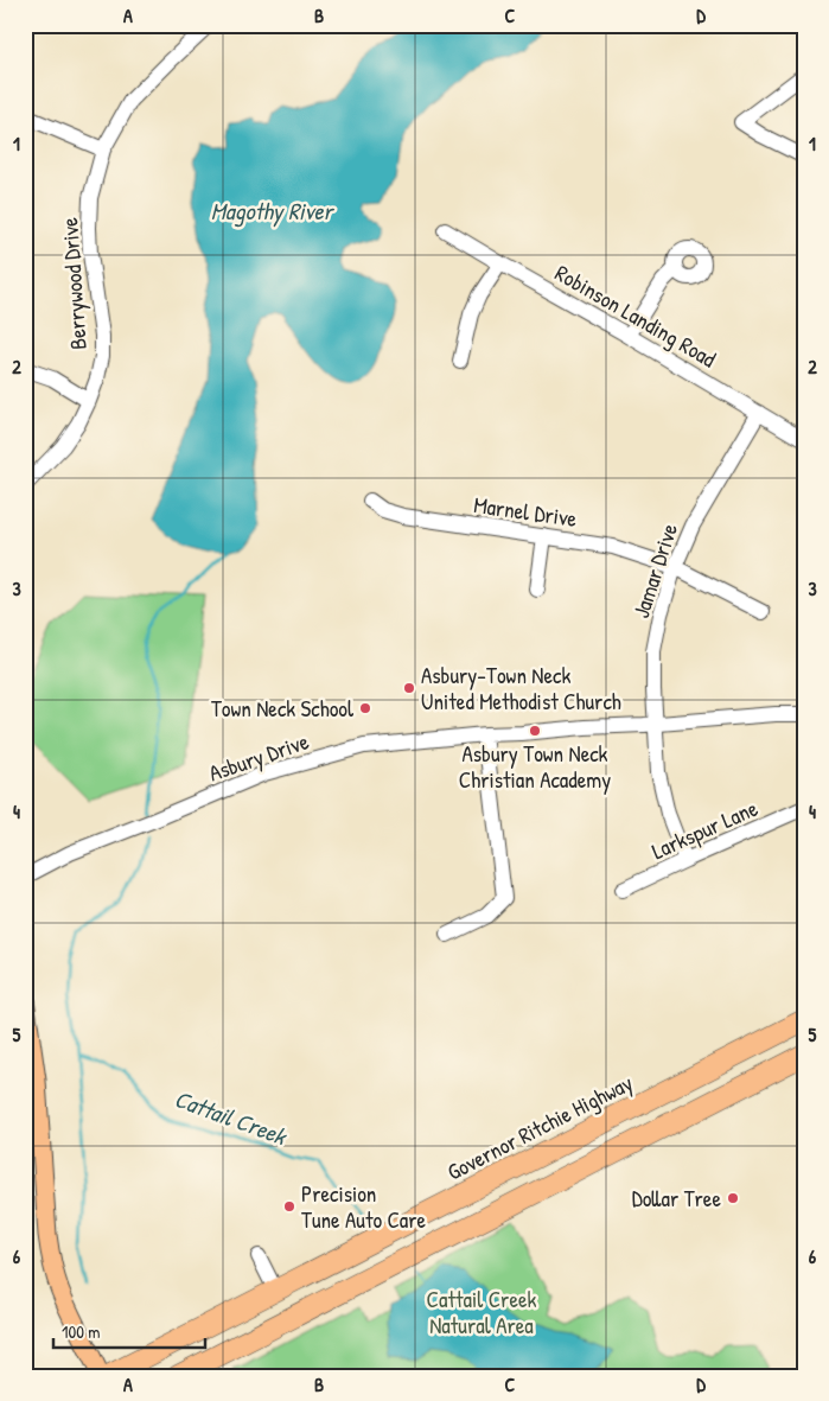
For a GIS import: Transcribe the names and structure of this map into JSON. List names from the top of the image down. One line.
{"streets":{"highway":["Governor Ritchie Highway"],"street":["Berrywood Drive","Robinson Landing Road","Marnel Drive","Jamar Drive","Asbury Drive","Larkspur Lane"]},"crossings":[["Robinson Landing Road","Jamar Drive"],["Marnel Drive","Jamar Drive"],["Jamar Drive","Asbury Drive"],["Jamar Drive","Larkspur Lane"]],"water":["Magothy River","Cattail Creek"],"parks":["Cattail Creek Natural Area"],"places":["Asbury-Town Neck United Methodist Church","Town Neck School","Asbury Town Neck Christian Academy","Dollar Tree","Precision Tune Auto Care"],"scale_bar":"100 m","grid":{"columns":["A","B","C","D"],"rows":["1","2","3","4","5","6"]}}
